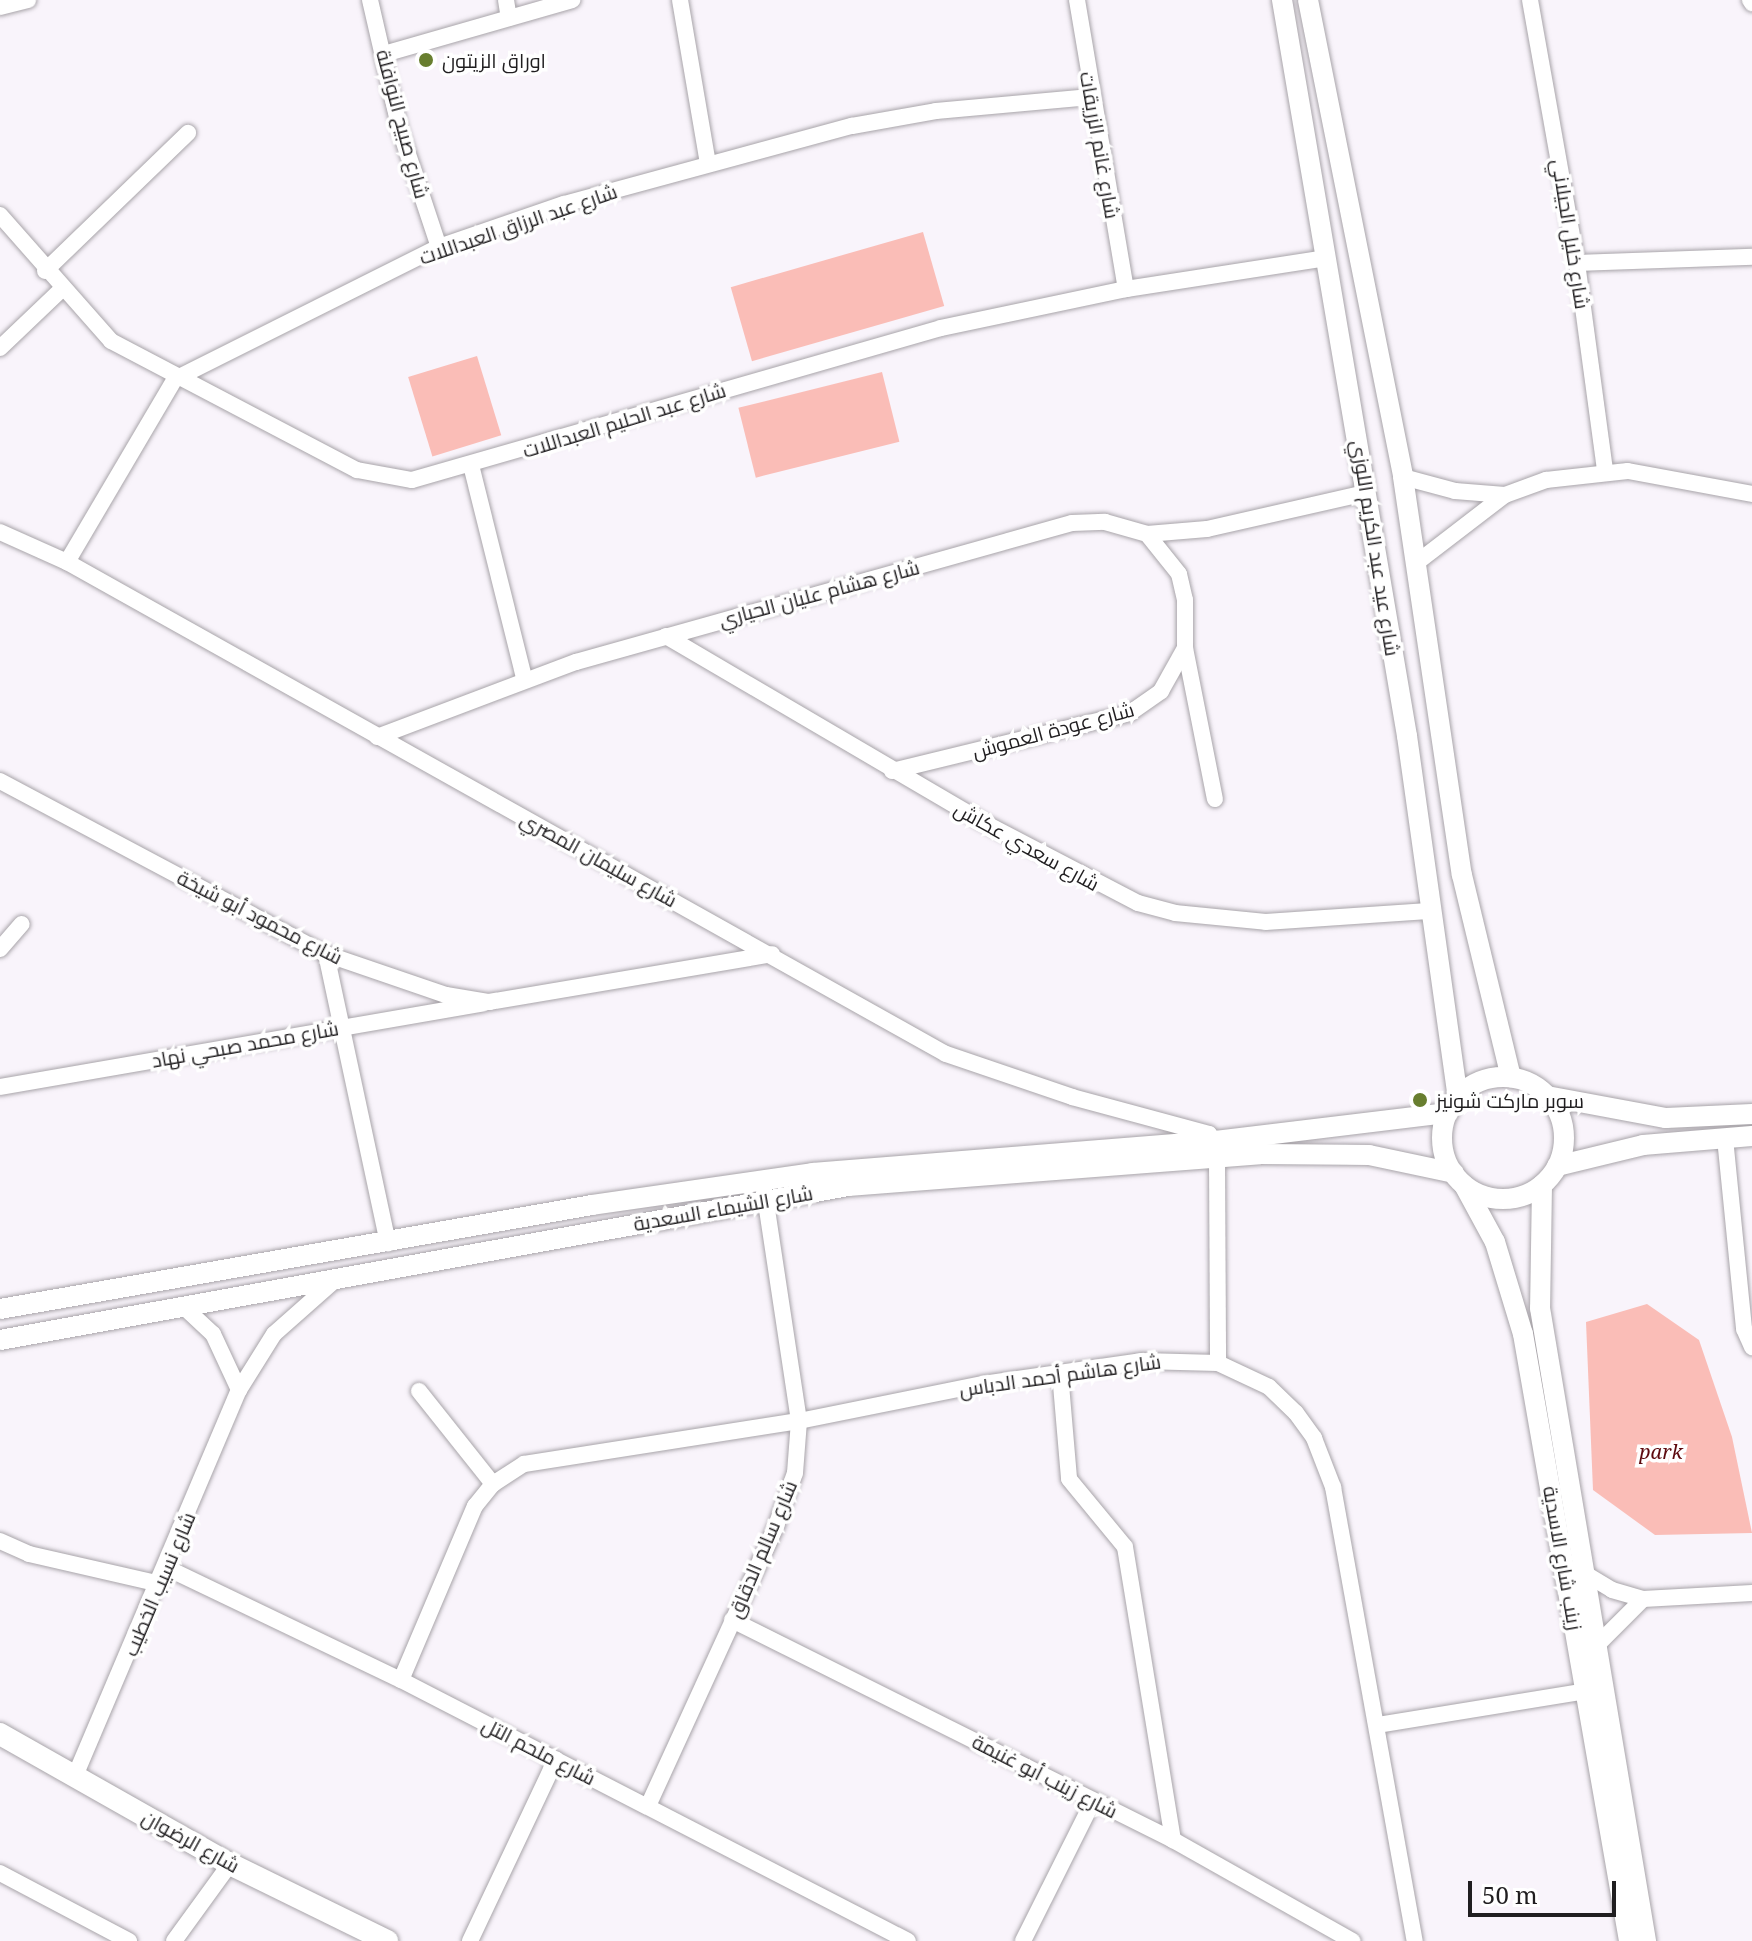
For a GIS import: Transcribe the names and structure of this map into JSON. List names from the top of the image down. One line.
{"streets":{"main road":["شارع الرضوان"],"street":["شارع صبيح النوافلة","شارع غانم الزريقات","شارع عبد الرزاق العبداللات","شارع خليل الجيلاني","شارع عبد الحليم العبداللات","شارع عيد عبد الكريم اللوزي","شارع هشام عليان الحياري","شارع عودة العموش","شارع سعدي عكاش","شارع سليمان المصري","شارع محمود أبو شيخة","شارع محمد صبحي نهاد","شارع الشيماء السعدية","شارع هاشم أحمد الدباس","شارع سالم الدقاق","زينب شارع الاسدية","شارع نسيب الخطيب","شارع ملحم التل","شارع زينب أبو غنيمة"]},"crossings":[["شارع صبيح النوافلة","شارع عبد الرزاق العبداللات"],["شارع غانم الزريقات","شارع عبد الرزاق العبداللات"],["شارع غانم الزريقات","شارع عبد الحليم العبداللات"],["شارع عبد الرزاق العبداللات","شارع عبد الحليم العبداللات"],["شارع عبد الحليم العبداللات","شارع عيد عبد الكريم اللوزي"],["شارع عيد عبد الكريم اللوزي","شارع سعدي عكاش"],["شارع عيد عبد الكريم اللوزي","شارع الشيماء السعدية"],["شارع عيد عبد الكريم اللوزي","زينب شارع الاسدية"],["شارع هشام عليان الحياري","شارع سعدي عكاش"],["شارع هشام عليان الحياري","شارع سليمان المصري"],["شارع عودة العموش","شارع سعدي عكاش"],["شارع سليمان المصري","شارع محمود أبو شيخة"],["شارع سليمان المصري","شارع الشيماء السعدية"],["شارع محمود أبو شيخة","شارع محمد صبحي نهاد"],["شارع الشيماء السعدية","شارع سالم الدقاق"],["شارع الشيماء السعدية","زينب شارع الاسدية"],["شارع الشيماء السعدية","شارع نسيب الخطيب"],["شارع هاشم أحمد الدباس","شارع سالم الدقاق"],["شارع هاشم أحمد الدباس","شارع ملحم التل"],["شارع سالم الدقاق","شارع ملحم التل"],["شارع سالم الدقاق","شارع زينب أبو غنيمة"],["شارع نسيب الخطيب","شارع ملحم التل"],["شارع نسيب الخطيب","شارع الرضوان"]],"parks":["park"],"places":["اوراق الزيتون","سوبر ماركت شونيز"],"scale_bar":"50 m"}
